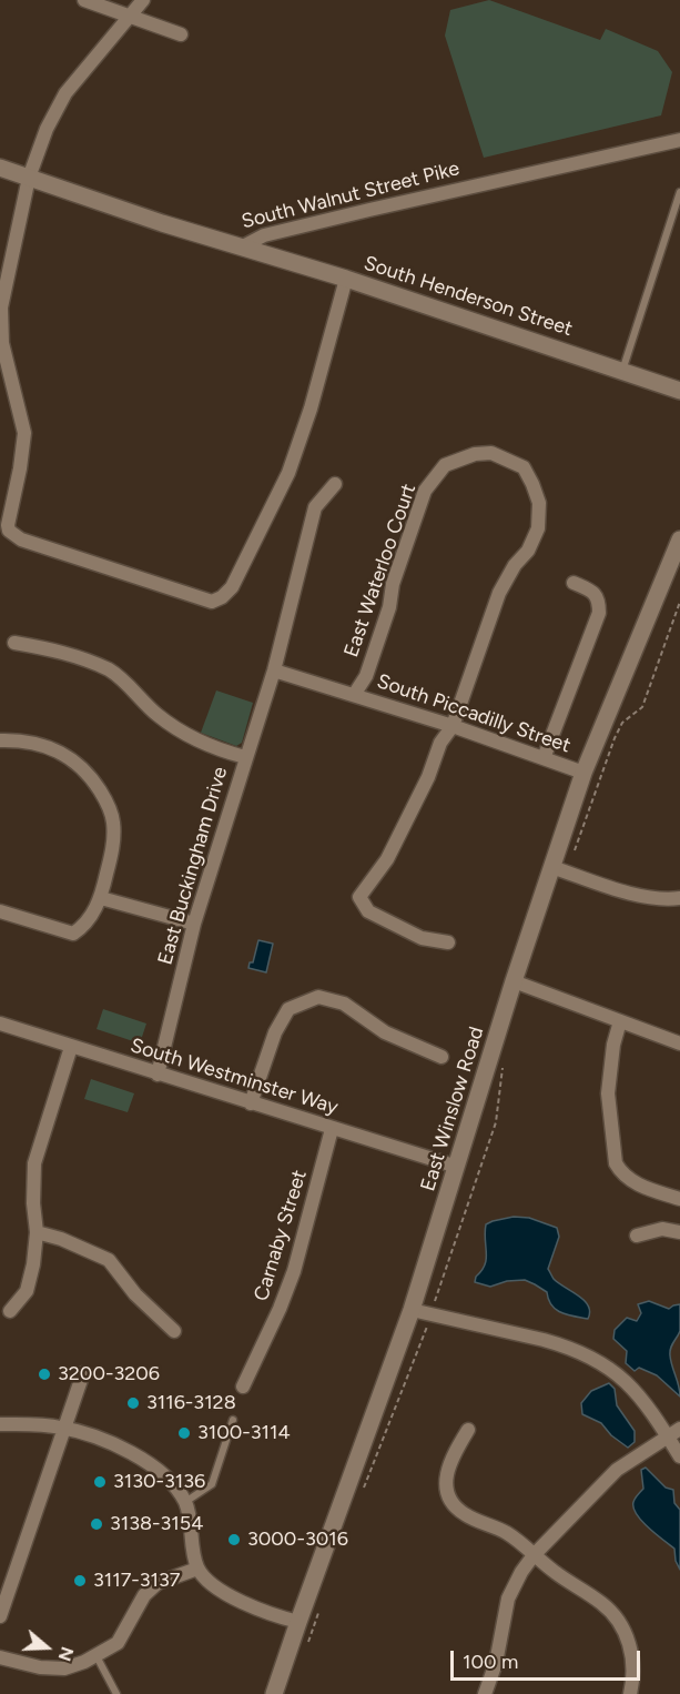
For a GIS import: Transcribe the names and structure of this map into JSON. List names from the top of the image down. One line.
{"streets":{"main road":["South Walnut Street Pike","South Henderson Street","East Winslow Road"],"street":["East Waterloo Court","South Piccadilly Street","East Buckingham Drive","South Westminster Way","Carnaby Street"]},"crossings":[["South Walnut Street Pike","South Henderson Street"],["East Waterloo Court","South Piccadilly Street"],["South Piccadilly Street","East Buckingham Drive"],["South Piccadilly Street","East Winslow Road"],["East Buckingham Drive","South Westminster Way"],["South Westminster Way","East Winslow Road"],["South Westminster Way","Carnaby Street"]],"places":["3200-3206","3116-3128","3100-3114","3130-3136","3138-3154","3000-3016","3117-3137"],"scale_bar":"100 m","north":"right"}
